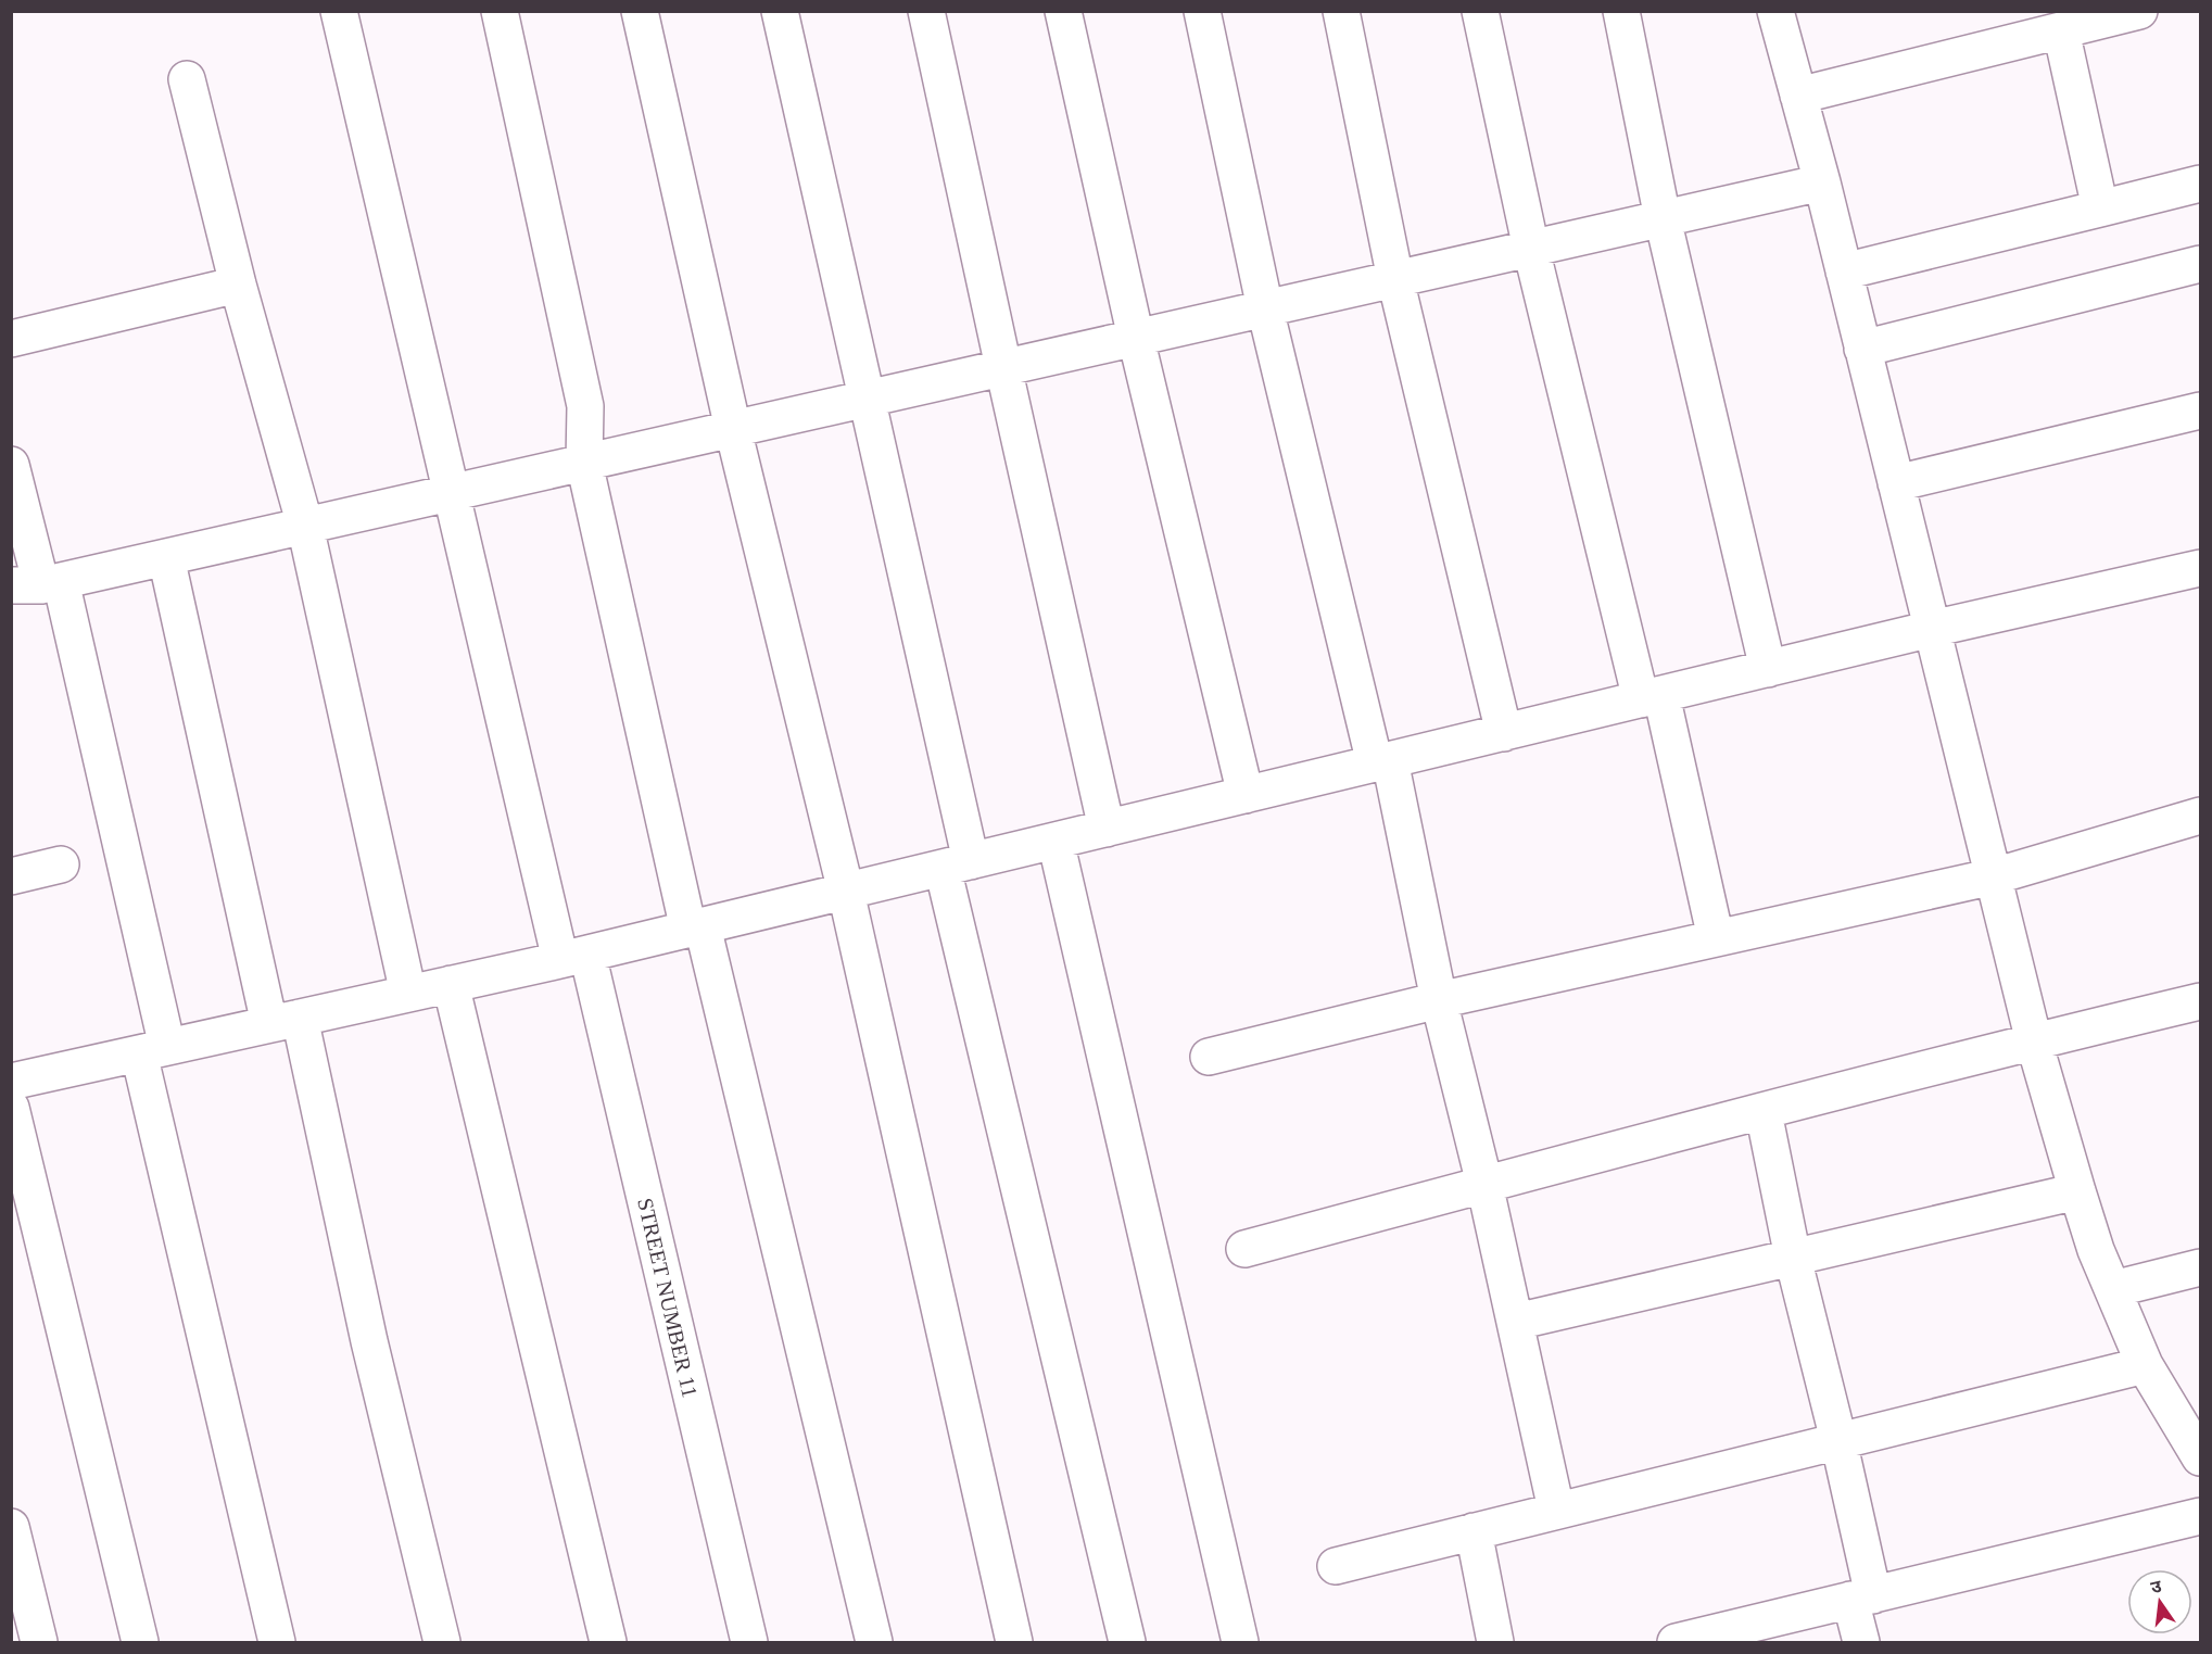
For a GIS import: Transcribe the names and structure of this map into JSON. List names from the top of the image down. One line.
{"streets":{"street":["STREET NUMBER 11"]},"north":"top"}
